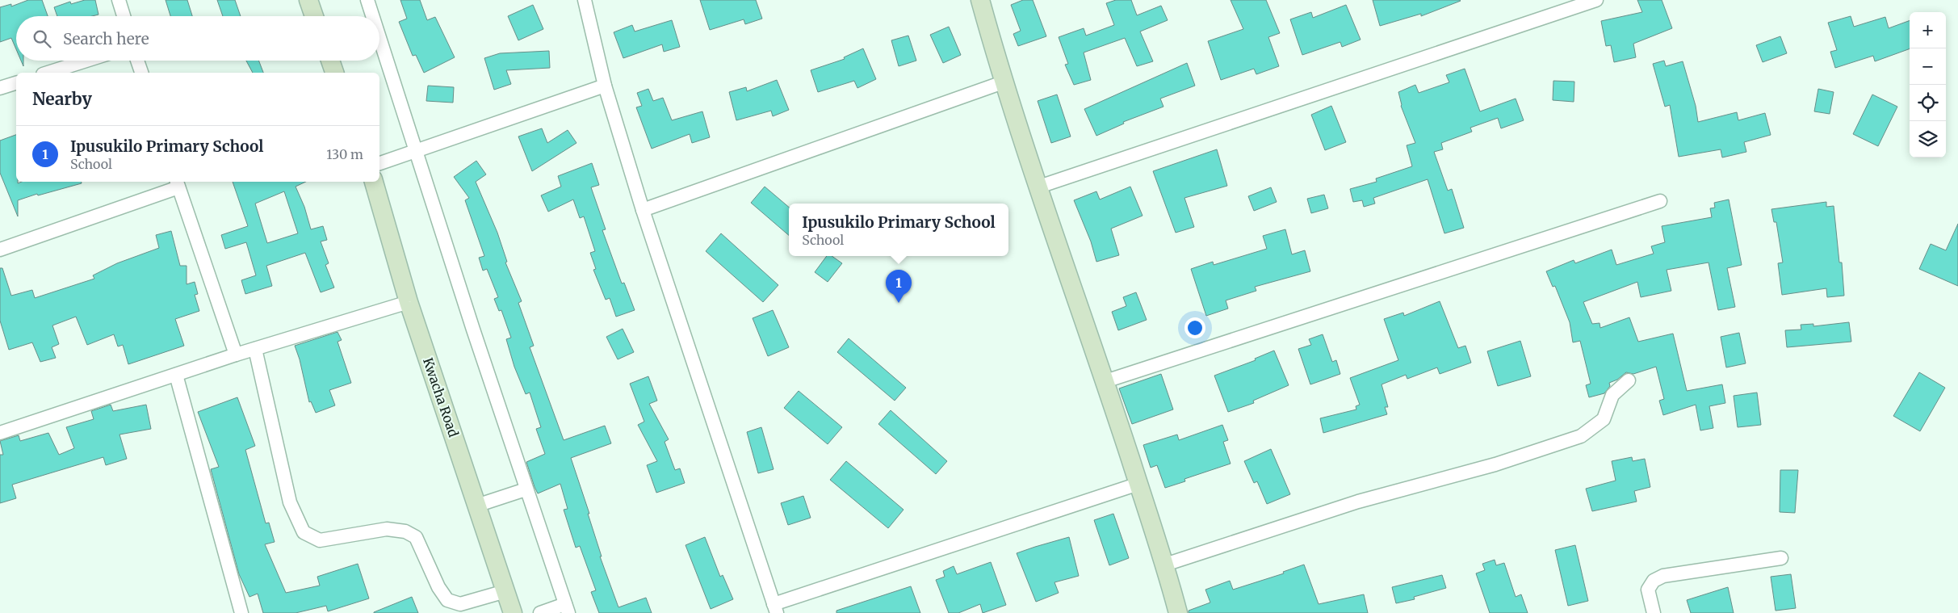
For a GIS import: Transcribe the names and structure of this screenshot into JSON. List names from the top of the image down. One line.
{"streets":{"street":["Kwacha Road"]},"page":{"map_buttons":["+","−"],"search":"Search here","heading":"Nearby","list":[{"mark":"1","name":"Ipusukilo Primary School","note":"School","value":"130 m"}],"popup":["Ipusukilo Primary School","School"],"pins":"1"}}
